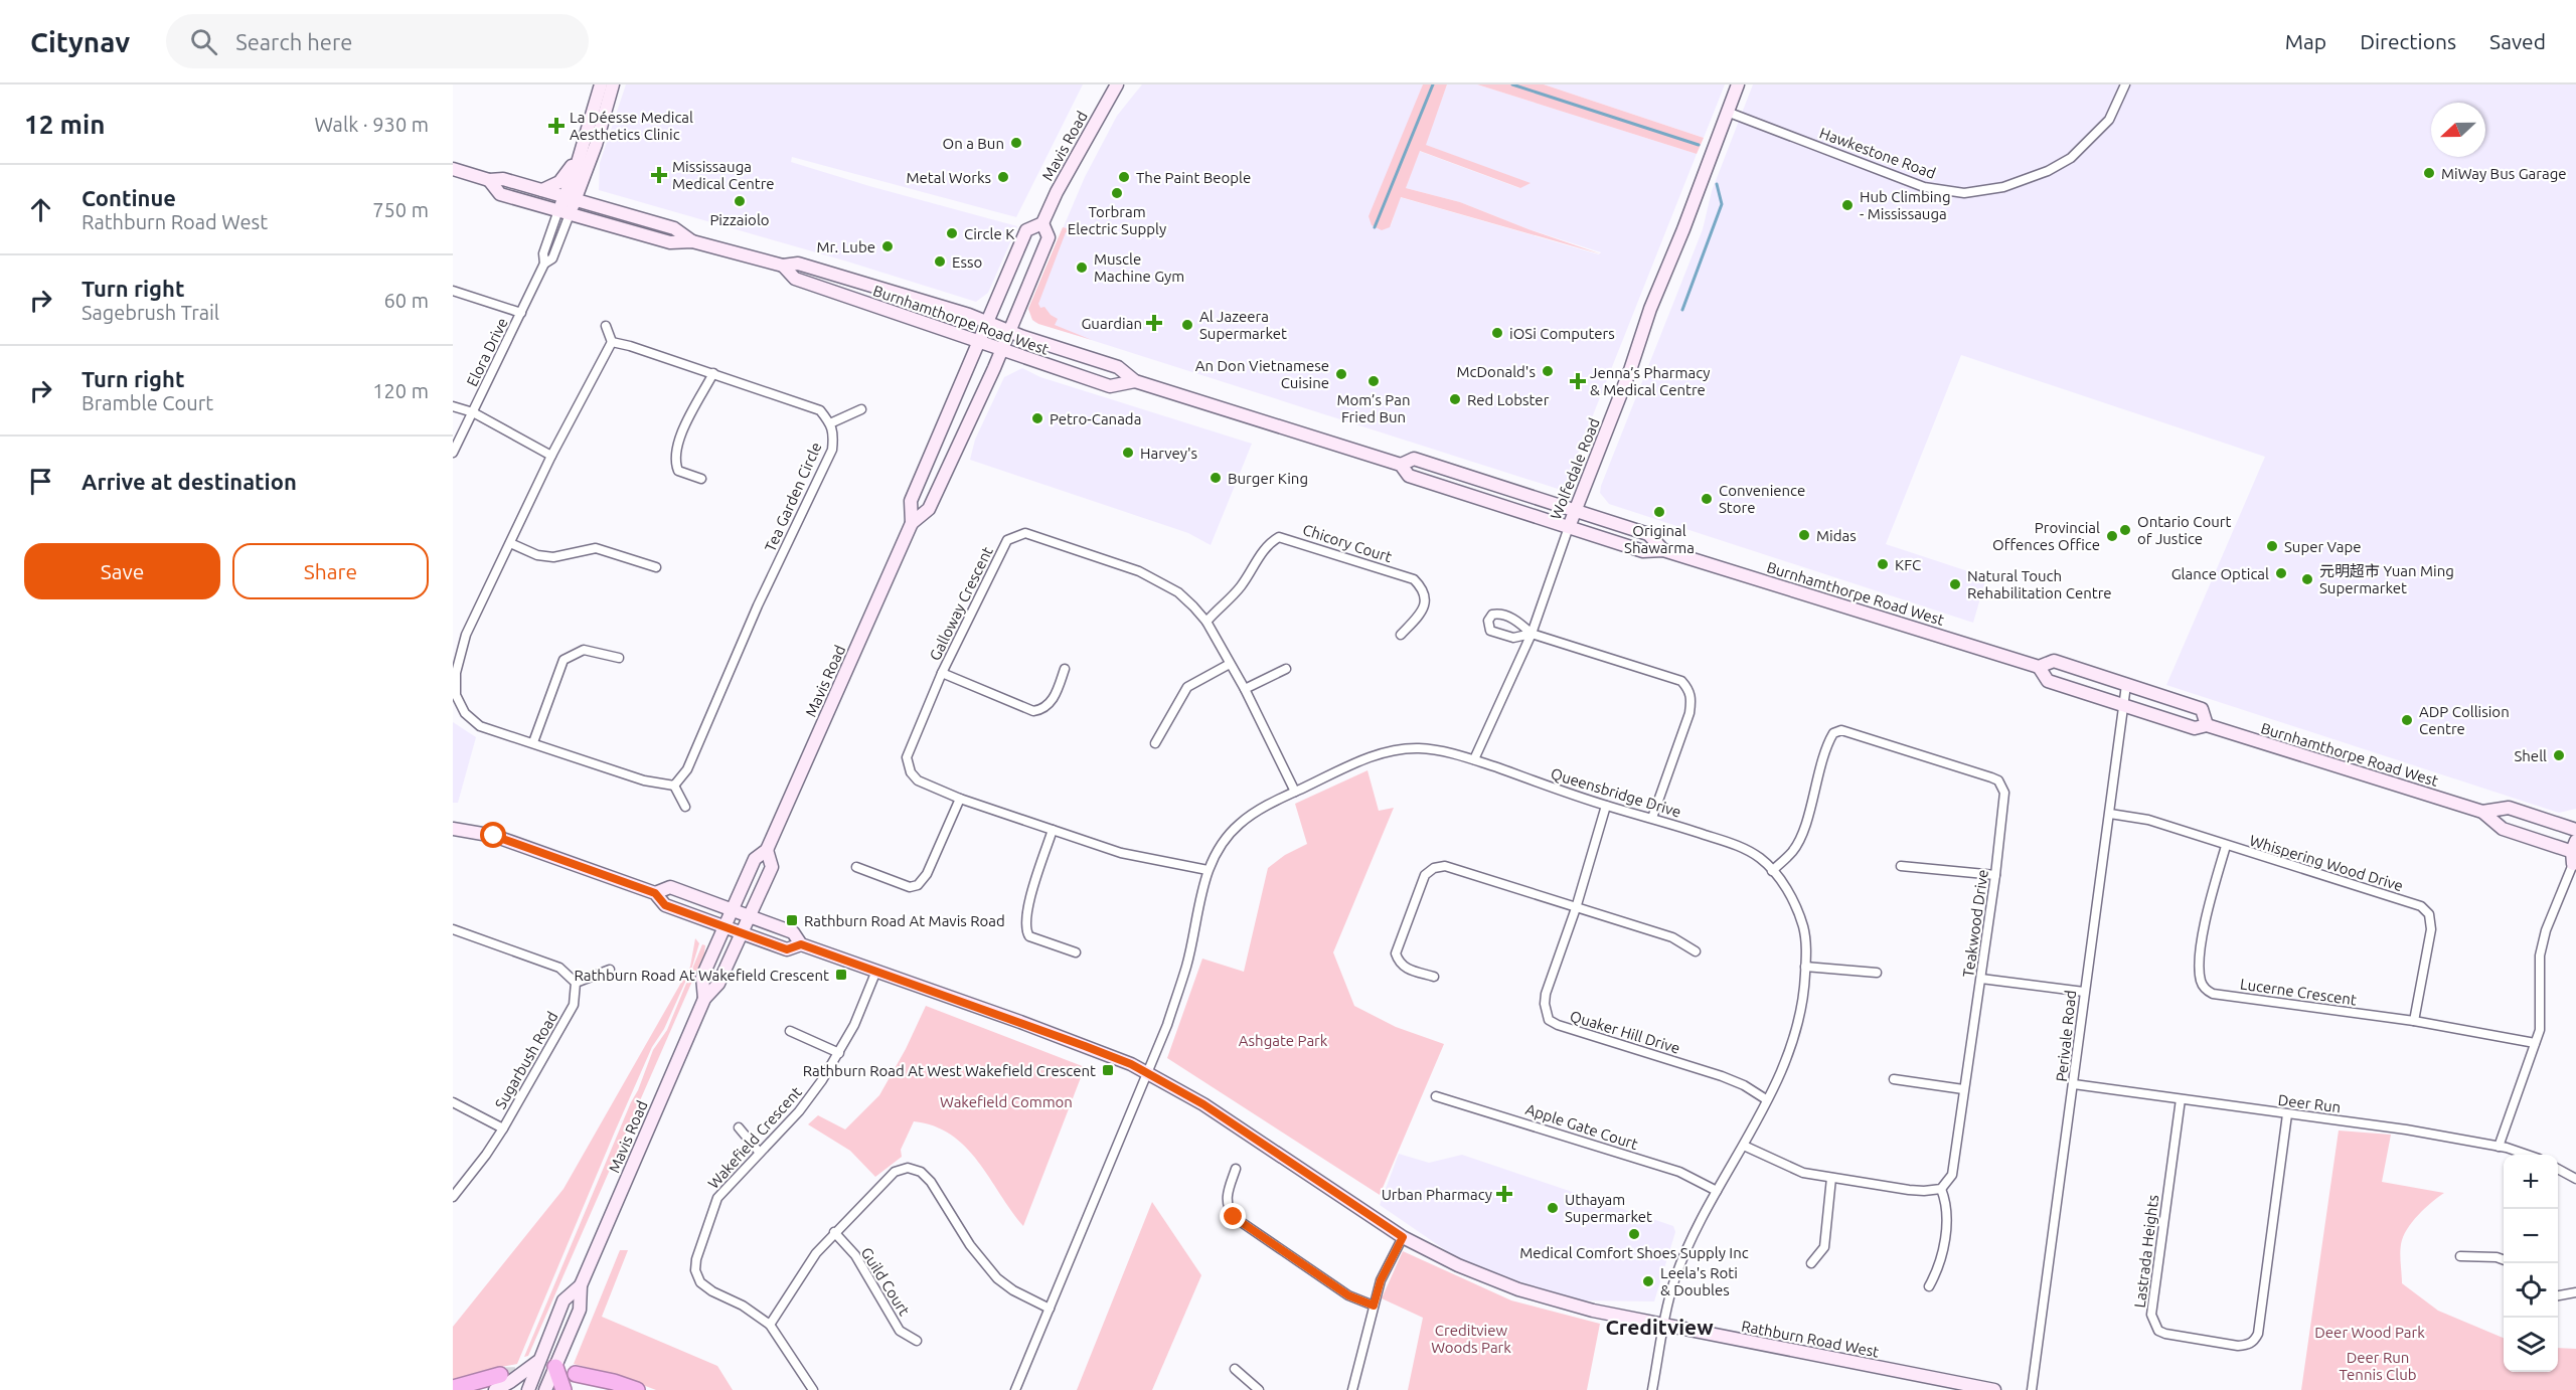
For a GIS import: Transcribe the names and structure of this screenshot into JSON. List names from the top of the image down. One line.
{"streets":{"main road":["Mavis Road","Burnhamthorpe Road West","Wolfedale Road","Rathburn Road West"],"street":["Hawkestone Road","Elora Drive","Tea Garden Circle","Chicory Court","Galloway Crescent","Queensbridge Drive","Whispering Wood Drive","Teakwood Drive","Lucerne Crescent","Quaker Hill Drive","Perivale Road","Sugarbush Road","Deer Run","Apple Gate Court","Wakefield Crescent","Lastrada Heights","Guild Court"]},"crossings":[["Mavis Road","Burnhamthorpe Road West"],["Mavis Road","Rathburn Road West"],["Hawkestone Road","Wolfedale Road"],["Burnhamthorpe Road West","Elora Drive"],["Burnhamthorpe Road West","Wolfedale Road"],["Burnhamthorpe Road West","Perivale Road"],["Wolfedale Road","Queensbridge Drive"],["Chicory Court","Galloway Crescent"],["Galloway Crescent","Queensbridge Drive"],["Queensbridge Drive","Teakwood Drive"],["Queensbridge Drive","Quaker Hill Drive"],["Queensbridge Drive","Apple Gate Court"],["Queensbridge Drive","Rathburn Road West"],["Whispering Wood Drive","Lucerne Crescent"],["Whispering Wood Drive","Perivale Road"],["Perivale Road","Deer Run"],["Deer Run","Lastrada Heights"],["Wakefield Crescent","Rathburn Road West"]],"districts":["Creditview"],"parks":["Ashgate Park","Wakefield Common","Creditview Woods Park","Deer Wood Park","Deer Run Tennis Club"],"places":{"health":["La Déesse Medical Aesthetics Clinic","Mississauga Medical Centre","Guardian","Jenna’s Pharmacy & Medical Centre","Urban Pharmacy"],"other":["On a Bun","MiWay Bus Garage","Metal Works","The Paint Beople","Torbram Electric Supply","Pizzaiolo","Hub Climbing - Mississauga","Circle K","Mr. Lube","Esso","Muscle Machine Gym","Al Jazeera Supermarket","iOSi Computers","McDonald's","An Don Vietnamese Cuisine","Mom’s Pan Fried Bun","Red Lobster","Petro-Canada","Harvey's","Burger King","Convenience Store","Original Shawarma","Ontario Court of Justice","Midas","Provincial Offences Office","Super Vape","KFC","Glance Optical","元明超市 Yuan Ming Supermarket","Natural Touch Rehabilitation Centre","ADP Collision Centre","Shell","Uthayam Supermarket","Medical Comfort Shoes Supply Inc","Leela's Roti & Doubles"],"transit":["Rathburn Road At Mavis Road","Rathburn Road At Wakefield Crescent","Rathburn Road At West Wakefield Crescent"]},"north":"left","page":{"header":"Citynav","search":"Search here","nav":["Map","Directions","Saved"],"heading":["12 min","Walk · 930 m"],"list":[["Continue","Rathburn Road West","750 m"],["Turn right","Sagebrush Trail","60 m"],["Turn right","Bramble Court","120 m"],"Arrive at destination"],"buttons":["Save","Share"],"map_buttons":["+","−"]}}
